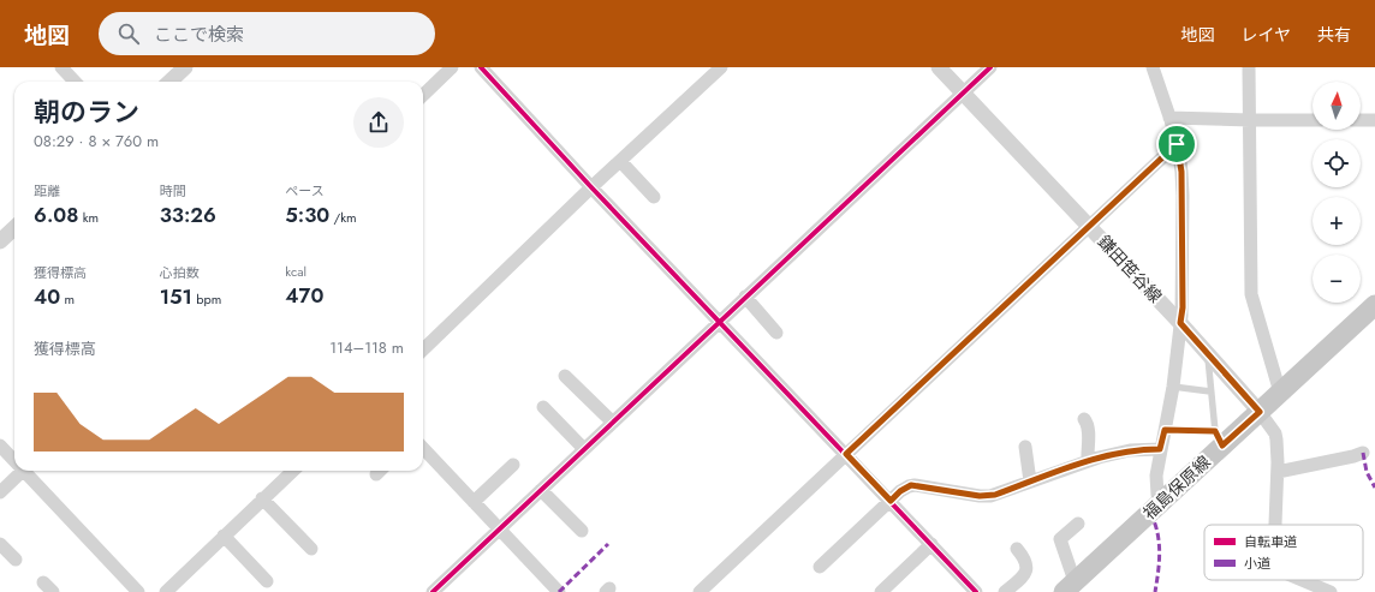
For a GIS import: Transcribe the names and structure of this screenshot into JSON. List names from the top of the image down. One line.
{"streets":{"main road":["福島保原線"],"street":["鎌田笹谷線"]},"crossings":[["鎌田笹谷線","福島保原線"]],"legend":["自転車道","小道"],"north":"top","page":{"header":"地図","search":"ここで検索","nav":["地図","レイヤ","共有"],"map_buttons":["+","−"],"heading":["朝のラン","08:29 · 8 × 760 m"],"stats":[["距離","6.08 km"],["時間","33:26"],["ペース","5:30 /km"],["獲得標高","40 m"],["心拍数","151 bpm"],["kcal","470"]],"chart":["獲得標高","114–118 m"]}}
